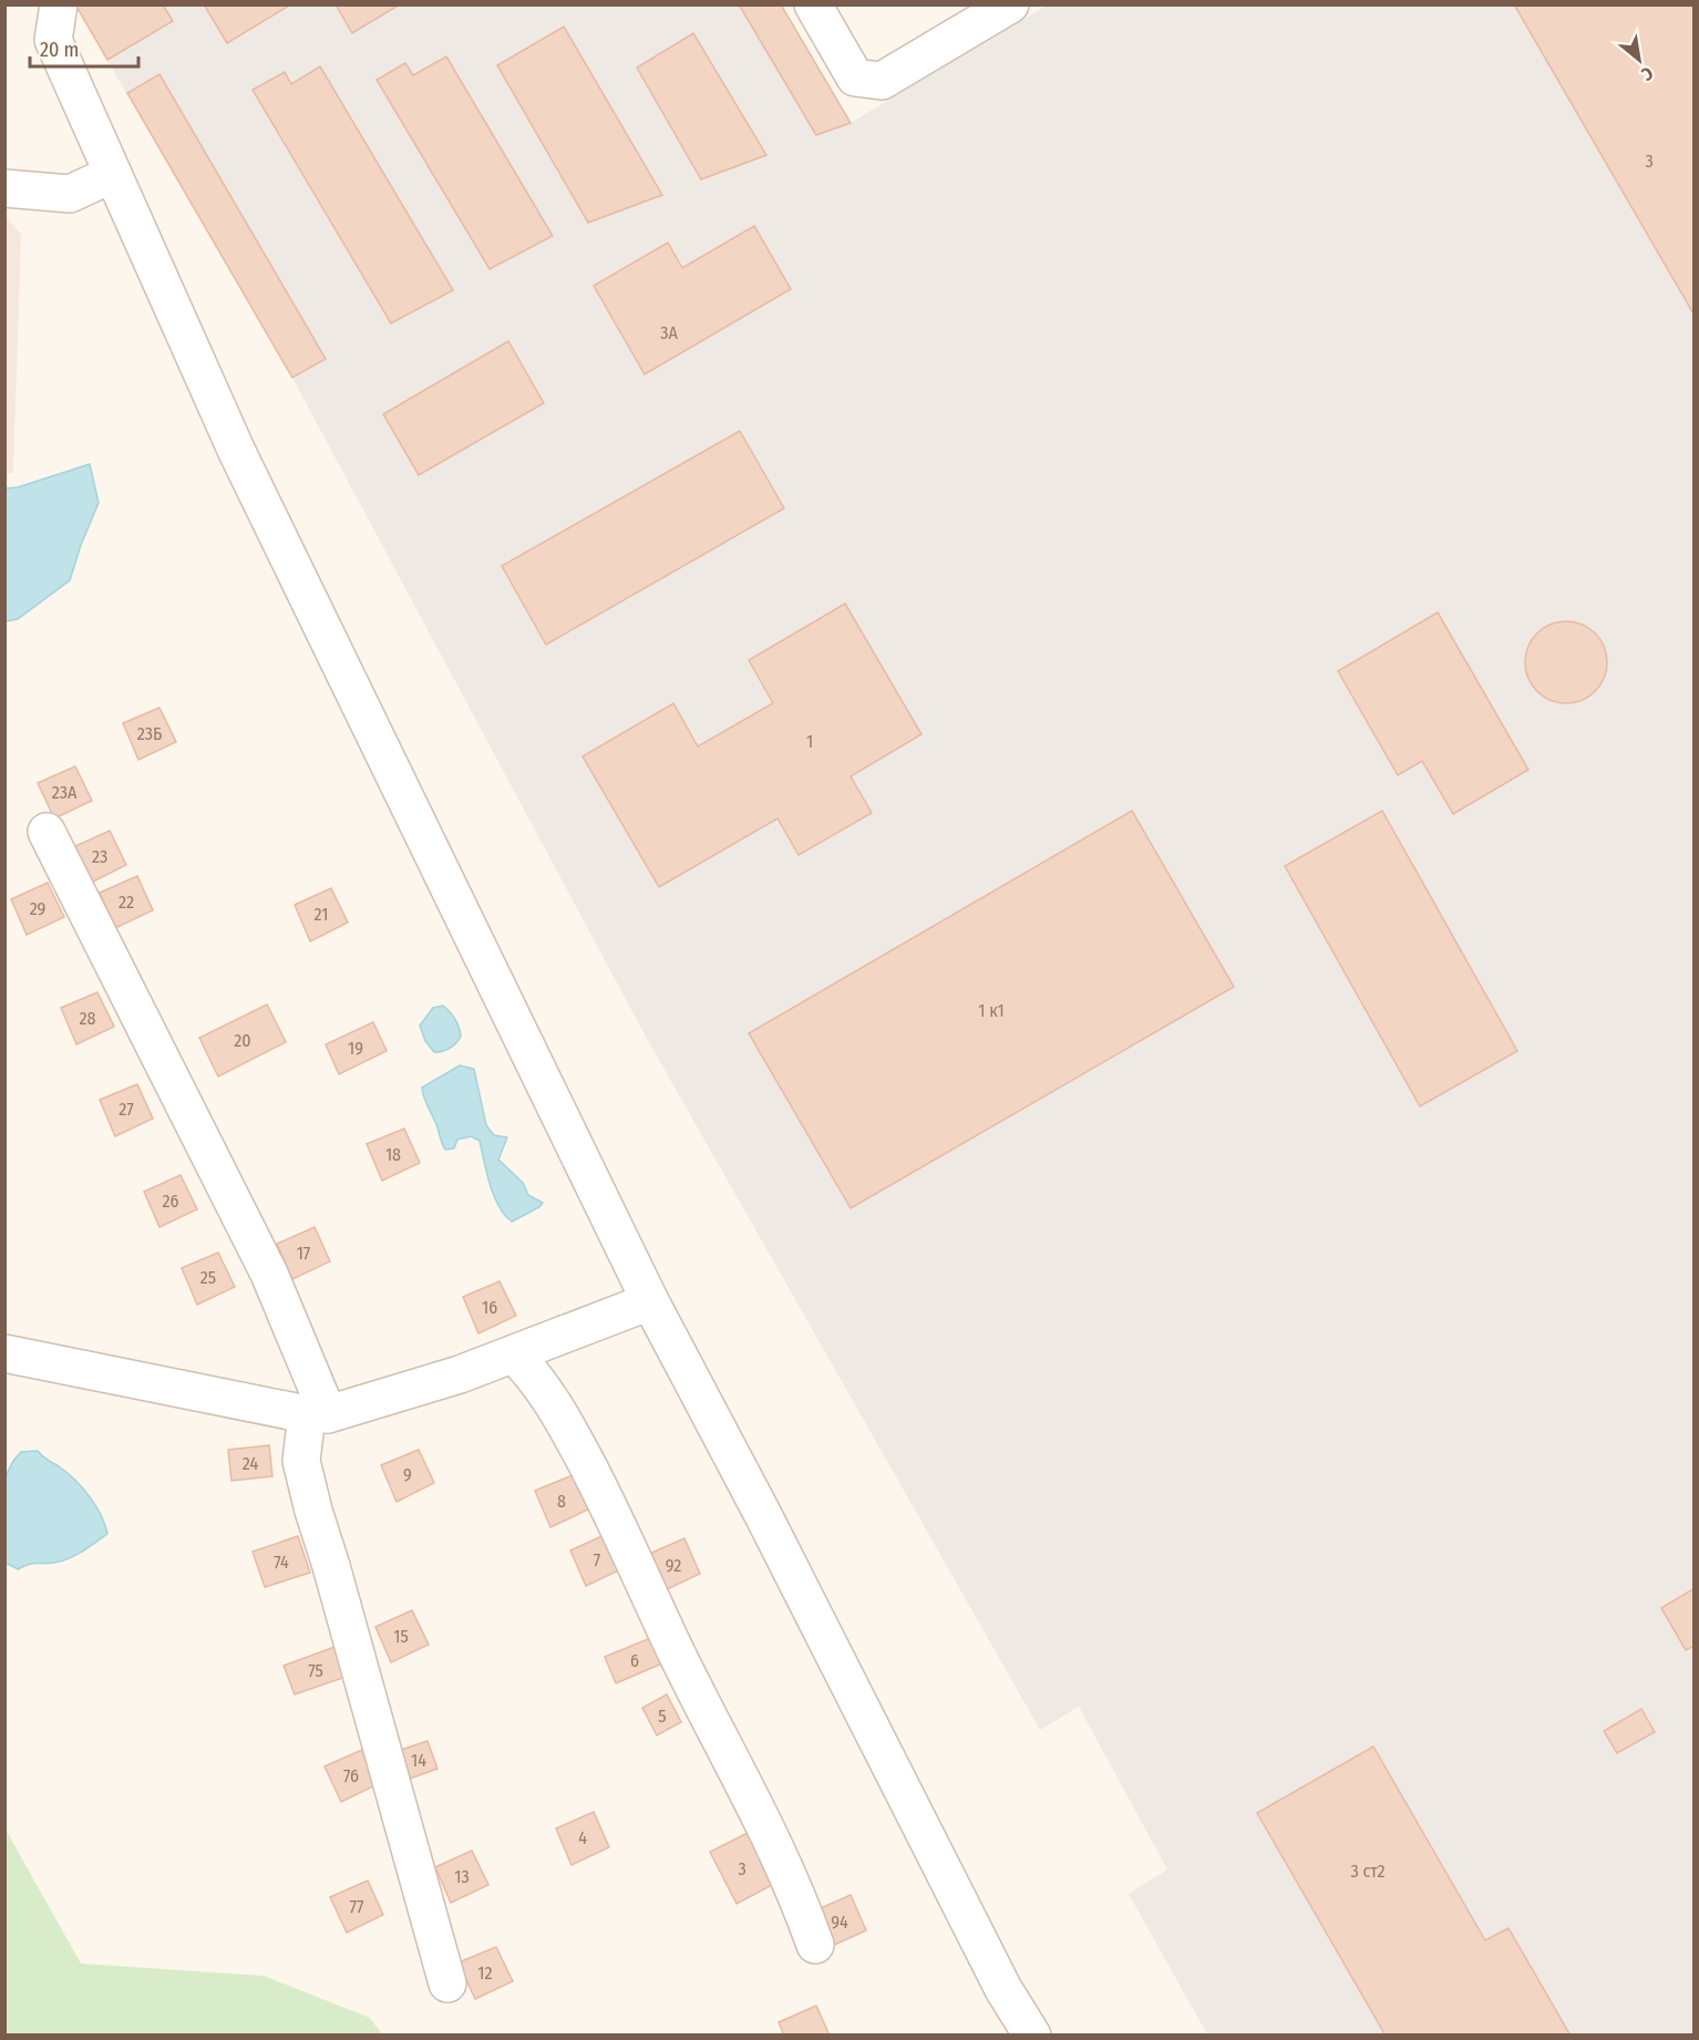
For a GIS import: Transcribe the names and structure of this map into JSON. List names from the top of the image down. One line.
{"house_numbers":["3","3А","23Б","1","23А","23","22","29","21","1 к1","28","20","19","27","18","26","17","25","16","24","9","8","7","74","92","15","6","75","5","14","76","4","3","3 ст2","13","77","94","12"],"scale_bar":"20 m","north":"bottom right"}
